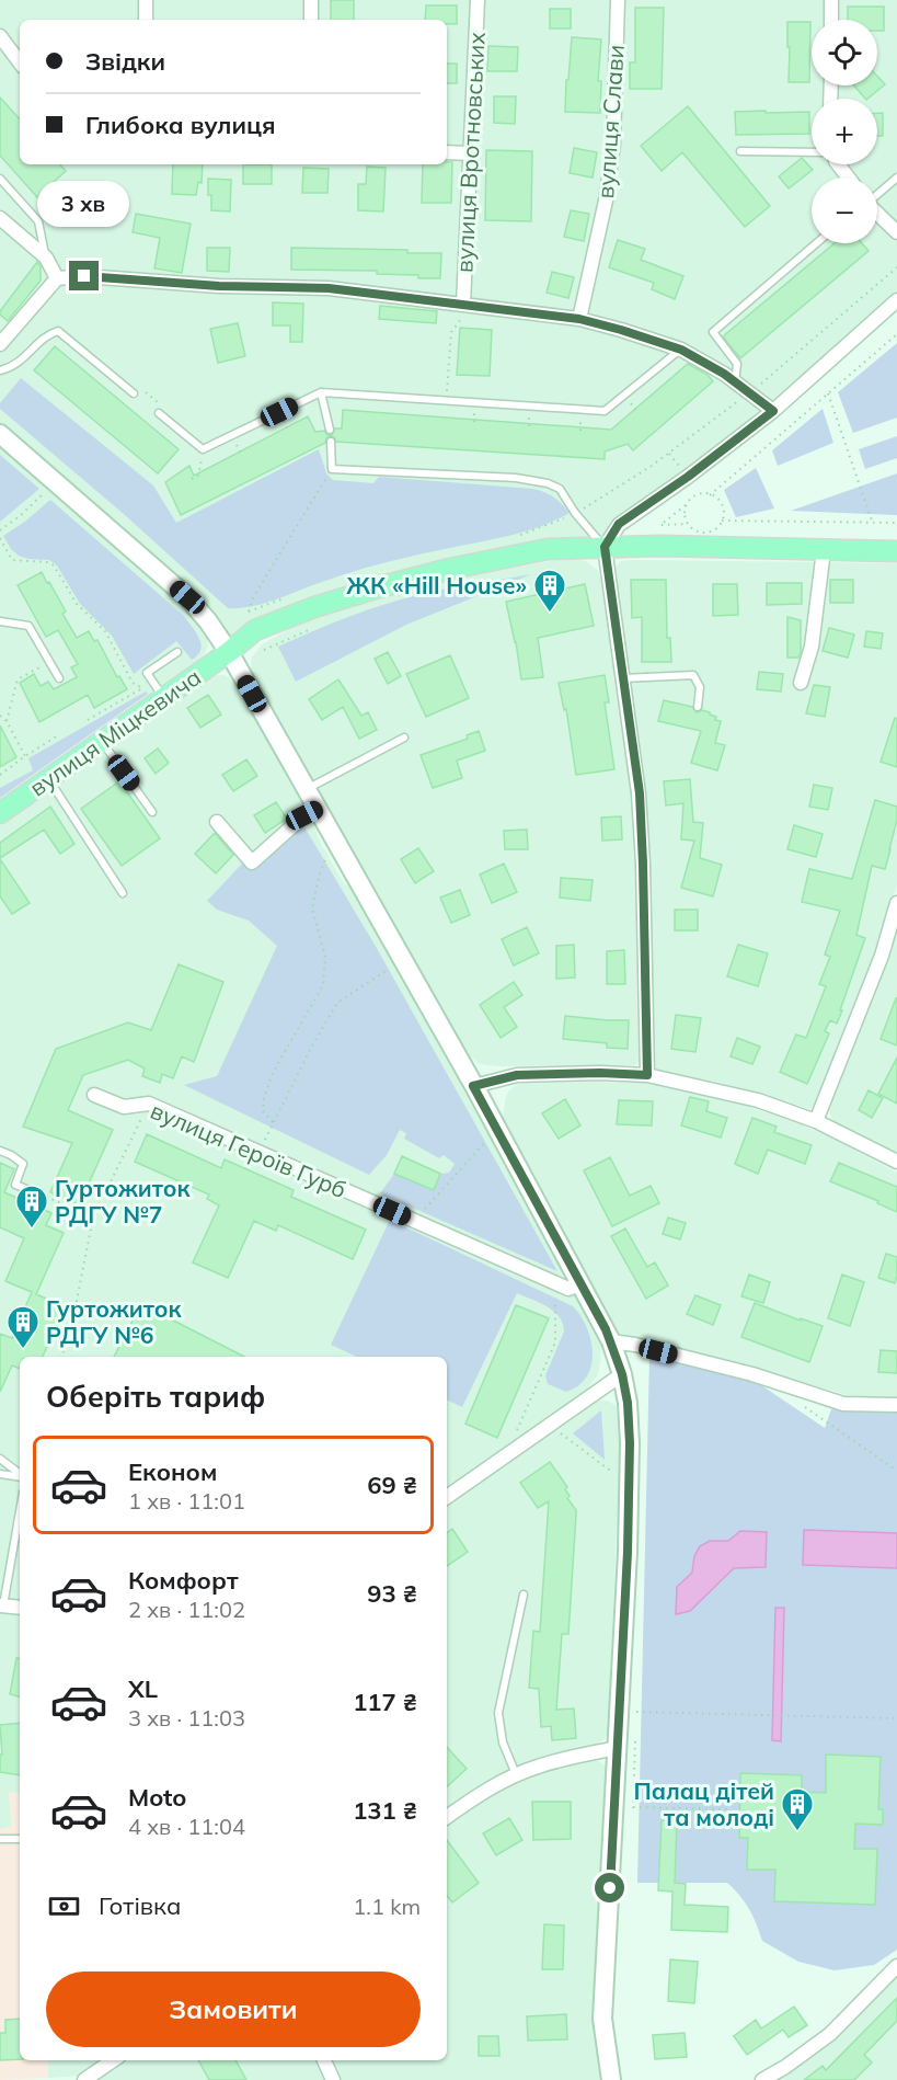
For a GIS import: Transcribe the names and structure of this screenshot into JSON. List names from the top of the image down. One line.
{"streets":{"main road":["вулиця Міцкевича"],"street":["вулиця Слави","вулиця Вротновських","вулиця Героїв Гурб"]},"places":{"building":["ЖК «Hill House»","Гуртожиток РДГУ №7","Гуртожиток РДГУ №6","Палац дітей та молоді"]},"page":{"map_buttons":["+","−"],"banner":["Звідки","Глибока вулиця"],"bubble":"3 хв","heading":"Оберіть тариф","list":[{"name":"Економ","note":"1 хв · 11:01","value":"69 ₴"},{"name":"Комфорт","note":"2 хв · 11:02","value":"93 ₴"},{"name":"XL","note":"3 хв · 11:03","value":"117 ₴"},{"name":"Moto","note":"4 хв · 11:04","value":"131 ₴"}],"pay":["Готівка","1.1 km"],"buttons":"Замовити"}}
